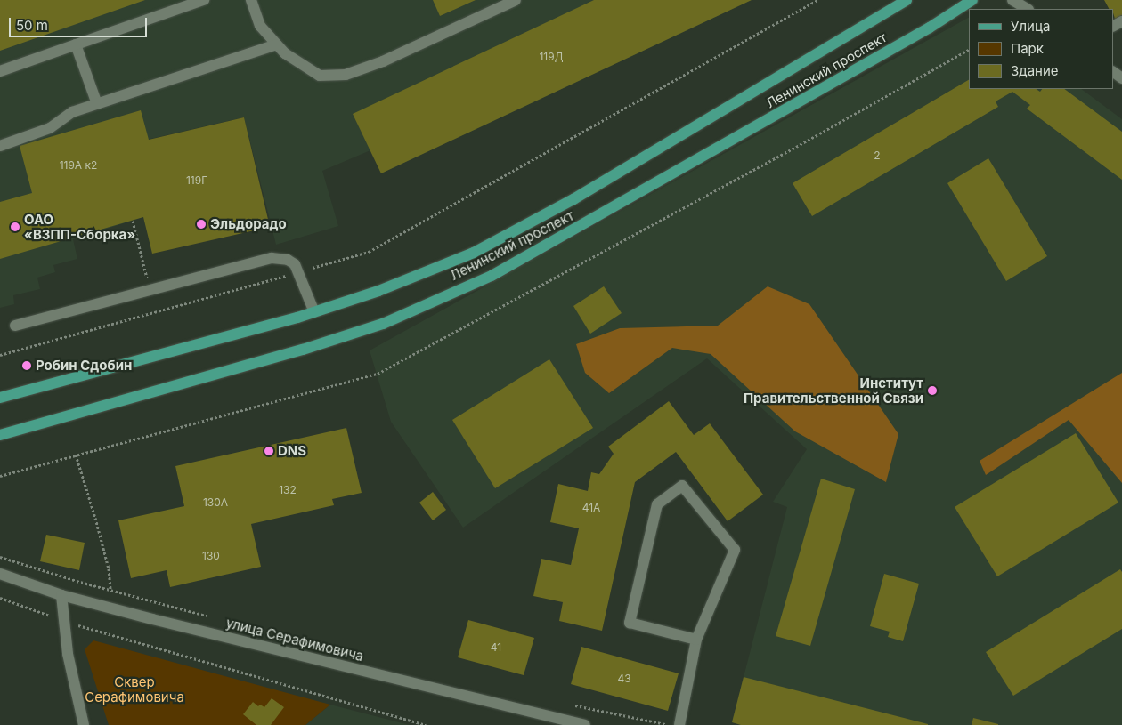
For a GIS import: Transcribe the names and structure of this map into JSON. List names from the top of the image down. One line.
{"streets":{"main road":["Ленинский проспект"],"street":["улица Серафимовича"]},"parks":["Сквер Серафимовича"],"places":["Эльдорадо","ОАО «ВЗПП-Сборка»","Робин Сдобин","Институт Правительственной Связи","DNS"],"house_numbers":["119Д","2","119А к2","119Г","132","130А","41А","130","41","43"],"legend":["Улица","Парк","Здание"],"scale_bar":"50 m"}
